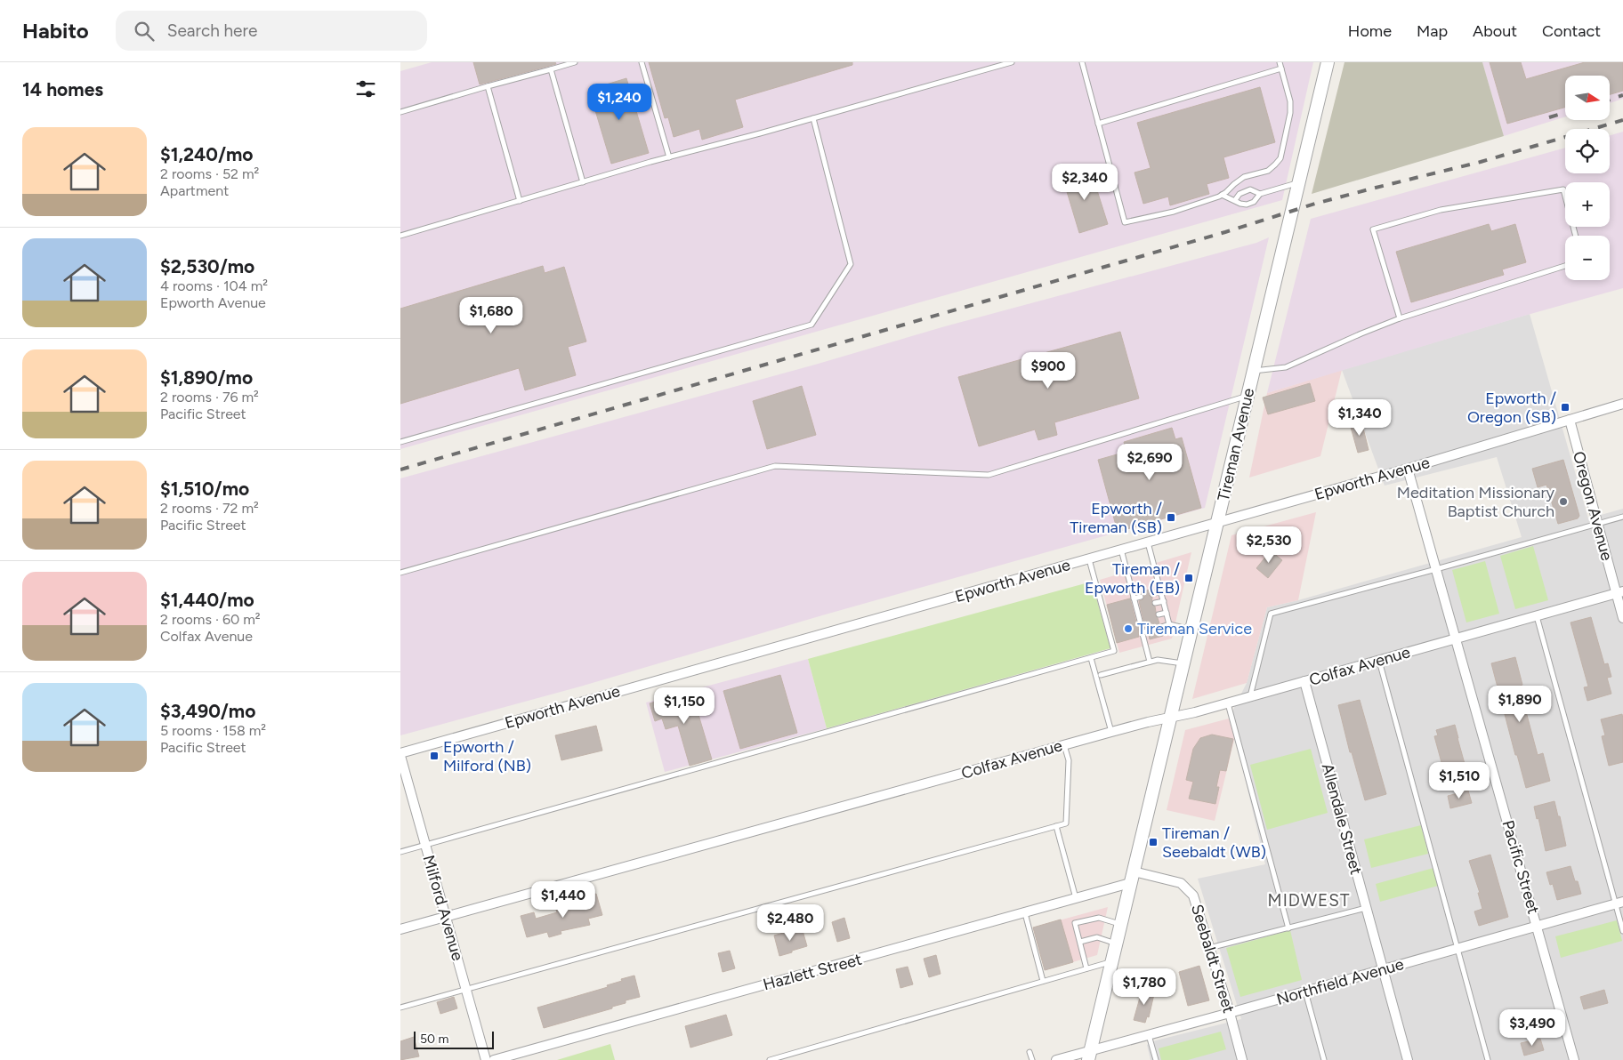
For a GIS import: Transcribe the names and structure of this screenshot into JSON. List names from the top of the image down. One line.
{"streets":{"street":["Tireman Avenue","Epworth Avenue","Oregon Avenue","Colfax Avenue","Allendale Street","Pacific Street","Milford Avenue","Seebaldt Street","Hazlett Street","Northfield Avenue"]},"crossings":[["Tireman Avenue","Epworth Avenue"],["Tireman Avenue","Colfax Avenue"],["Tireman Avenue","Seebaldt Street"],["Tireman Avenue","Hazlett Street"],["Tireman Avenue","Northfield Avenue"],["Epworth Avenue","Oregon Avenue"],["Epworth Avenue","Pacific Street"],["Epworth Avenue","Milford Avenue"],["Oregon Avenue","Colfax Avenue"],["Colfax Avenue","Allendale Street"],["Colfax Avenue","Pacific Street"],["Colfax Avenue","Milford Avenue"],["Allendale Street","Northfield Avenue"],["Pacific Street","Northfield Avenue"],["Seebaldt Street","Hazlett Street"],["Seebaldt Street","Northfield Avenue"]],"districts":["MIDWEST"],"places":{"transit":["Epworth / Oregon (SB)","Epworth / Tireman (SB)","Tireman / Epworth (EB)","Epworth / Milford (NB)","Tireman / Seebaldt (WB)"],"other":["Meditation Missionary Baptist Church","Tireman Service"]},"scale_bar":"50 m","north":"right","page":{"header":"Habito","search":"Search here","nav":["Home","Map","About","Contact"],"heading":"14 homes","map_buttons":["+","−"],"price":["$1,240","$2,340","$1,680","$900","$1,340","$2,690","$2,530","$1,890","$1,150","$1,510","$1,440","$2,480","$1,780","$3,490"],"list":[{"name":"$1,240/mo","note":"2 rooms · 52 m² · Apartment"},{"name":"$2,530/mo","note":"4 rooms · 104 m² · Epworth Avenue"},{"name":"$1,890/mo","note":"2 rooms · 76 m² · Pacific Street"},{"name":"$1,510/mo","note":"2 rooms · 72 m² · Pacific Street"},{"name":"$1,440/mo","note":"2 rooms · 60 m² · Colfax Avenue"},{"name":"$3,490/mo","note":"5 rooms · 158 m² · Pacific Street"}],"scale":"50 m"}}
